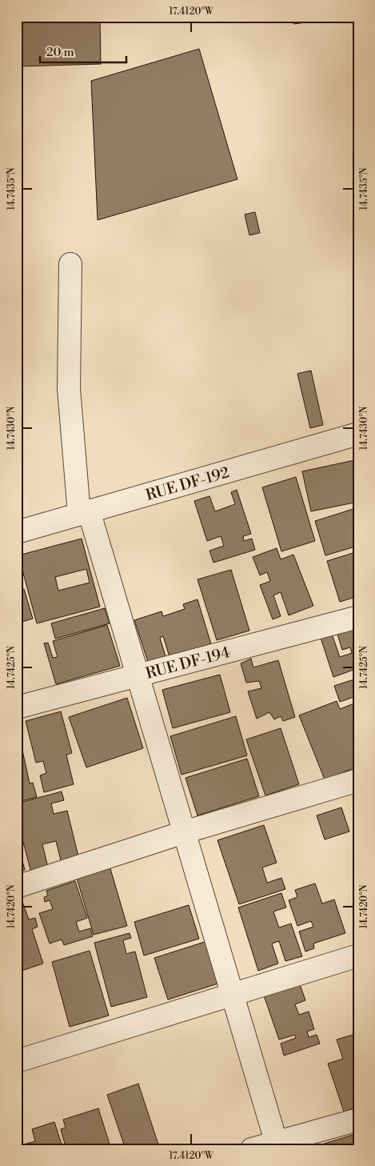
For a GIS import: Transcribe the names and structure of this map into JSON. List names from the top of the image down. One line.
{"streets":{"street":["RUE DF-192","RUE DF-194"]},"scale_bar":"20 m","coordinates":["17.4120°W","14.7435°N","14.7430°N","14.7425°N","14.7420°N"]}
